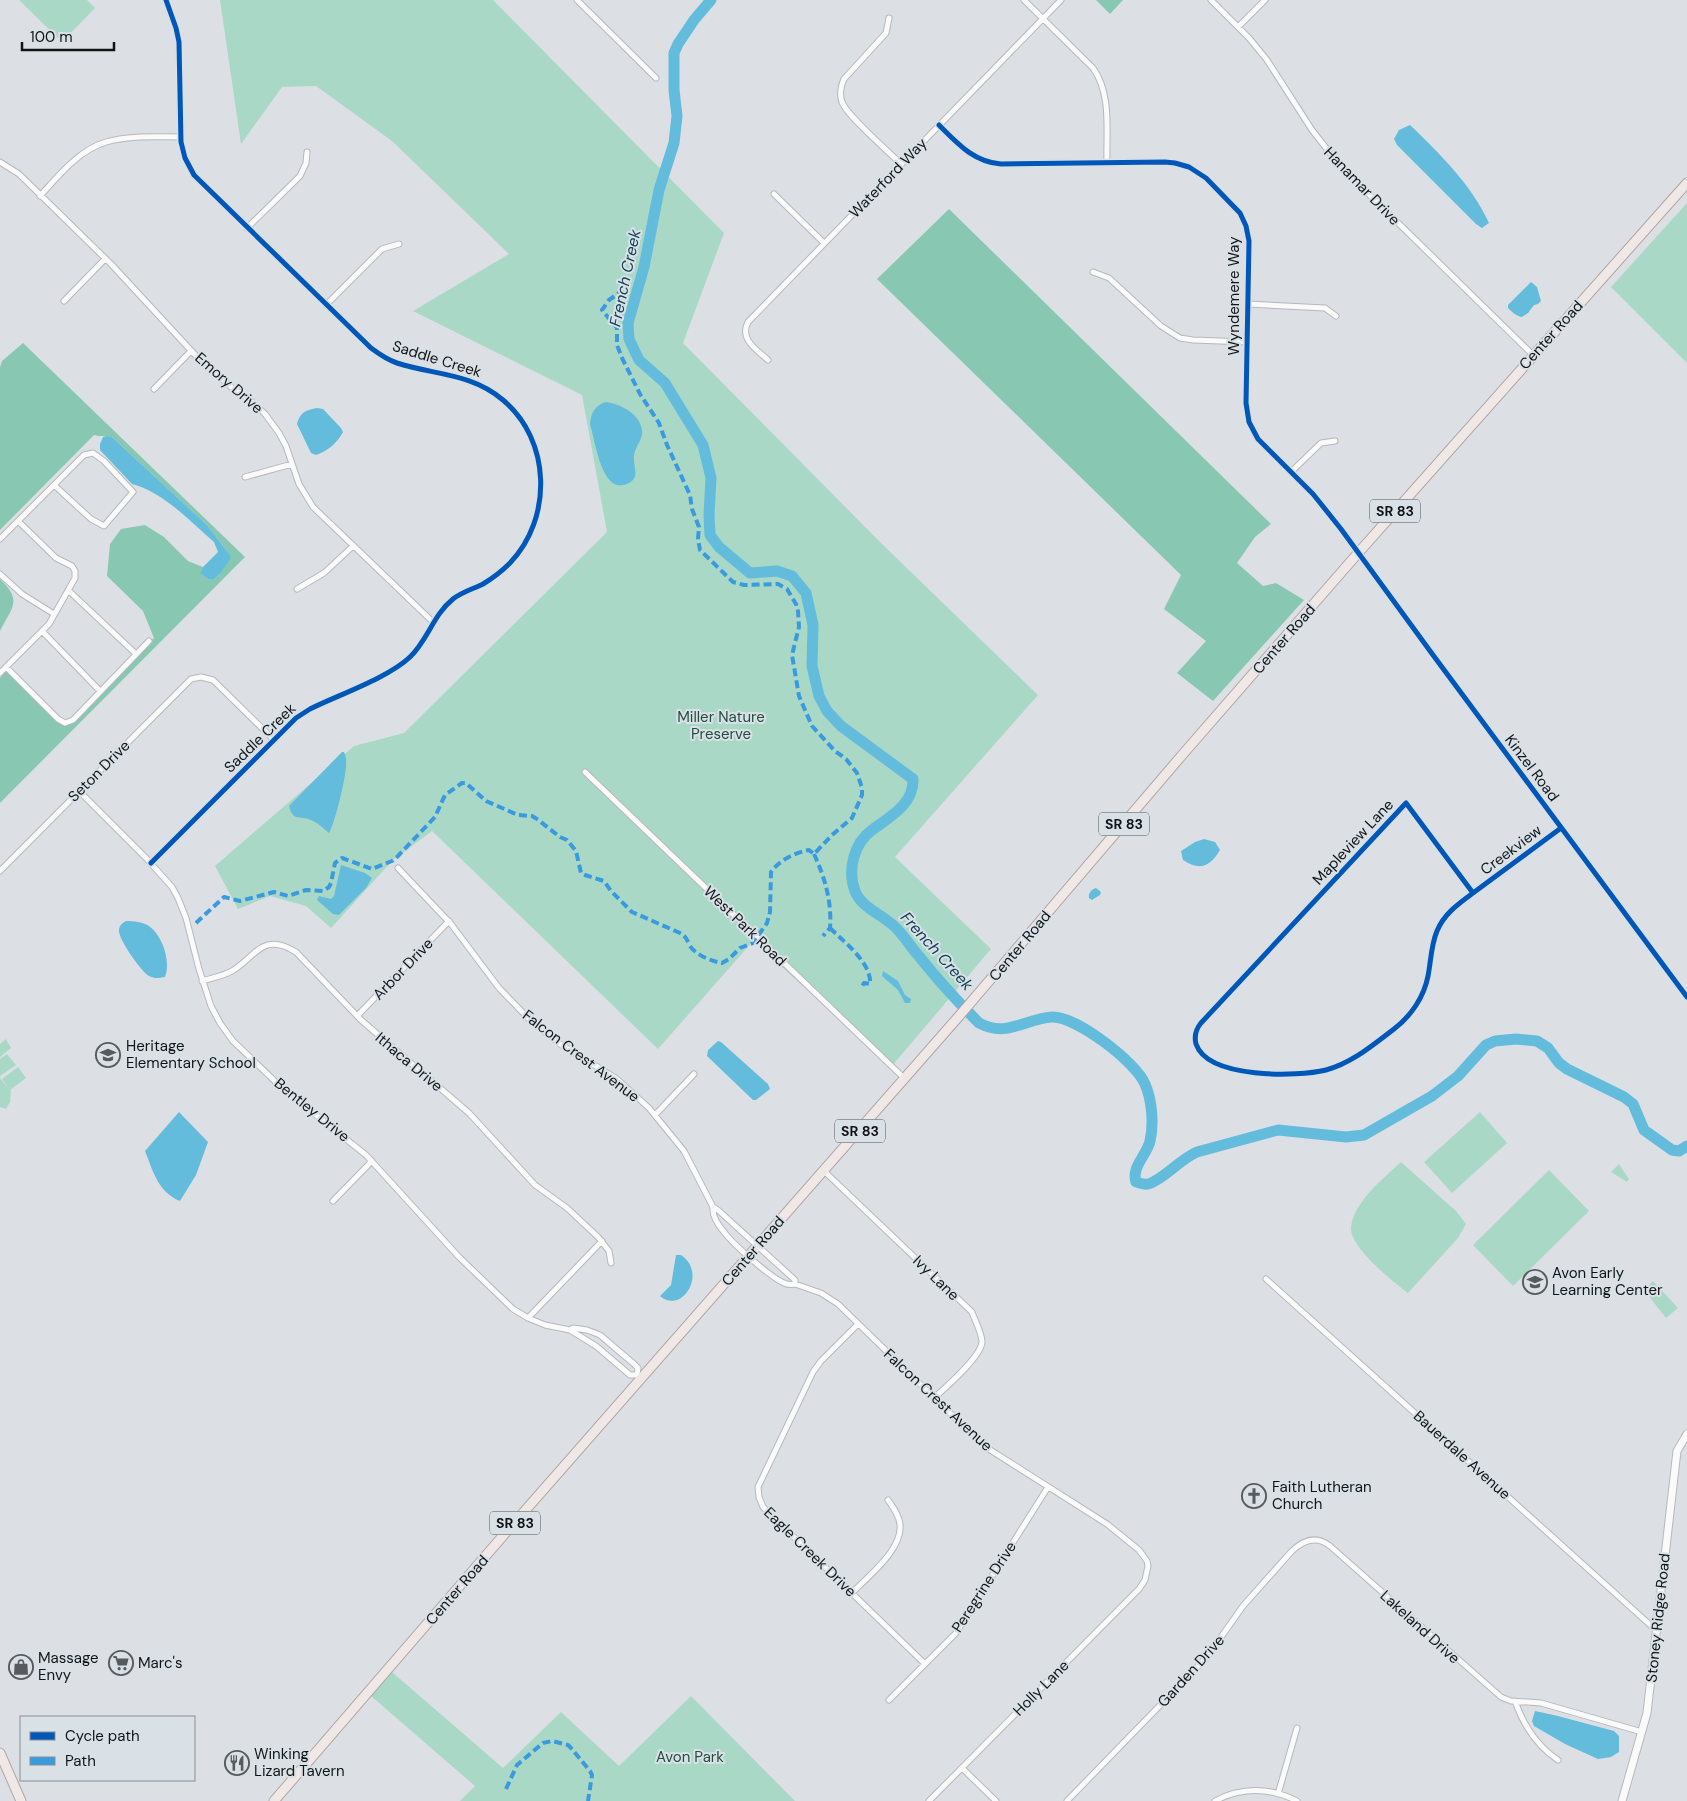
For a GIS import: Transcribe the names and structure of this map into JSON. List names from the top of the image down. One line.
{"streets":{"main road":["Center Road","SR 83"],"street":["Waterford Way","Hanamar Drive","Wyndemere Way","Saddle Creek","Emory Drive","Kinzel Road","Seton Drive","Mapleview Lane","Creekview","West Park Road","Arbor Drive","Falcon Crest Avenue","Ithaca Drive","Bentley Drive","Ivy Lane","Bauerdale Avenue","Eagle Creek Drive","Peregrine Drive","Stoney Ridge Road","Lakeland Drive","Garden Drive","Holly Lane"]},"crossings":[["Waterford Way","Wyndemere Way"],["Hanamar Drive","Center Road"],["Wyndemere Way","Center Road"],["Wyndemere Way","Kinzel Road"],["Center Road","Kinzel Road"],["Center Road","West Park Road"],["Center Road","Falcon Crest Avenue"],["Center Road","Bentley Drive"],["Center Road","Ivy Lane"],["Saddle Creek","Emory Drive"],["Saddle Creek","Seton Drive"],["Saddle Creek","Bentley Drive"],["Kinzel Road","Creekview"],["Seton Drive","Bentley Drive"],["Mapleview Lane","Creekview"],["Arbor Drive","Falcon Crest Avenue"],["Arbor Drive","Ithaca Drive"],["Falcon Crest Avenue","Ivy Lane"],["Falcon Crest Avenue","Eagle Creek Drive"],["Falcon Crest Avenue","Peregrine Drive"],["Falcon Crest Avenue","Holly Lane"],["Ithaca Drive","Bentley Drive"],["Bauerdale Avenue","Stoney Ridge Road"],["Eagle Creek Drive","Peregrine Drive"],["Stoney Ridge Road","Lakeland Drive"],["Lakeland Drive","Garden Drive"]],"water":["French Creek"],"parks":["Miller Nature Preserve","Avon Park"],"places":{"school or university":["Heritage Elementary School","Avon Early Learning Center"],"church":["Faith Lutheran Church"],"supermarket":["Marc's"],"shop":["Massage Envy"],"restaurant":["Winking Lizard Tavern"]},"legend":["Cycle path","Path"],"scale_bar":"100 m"}
